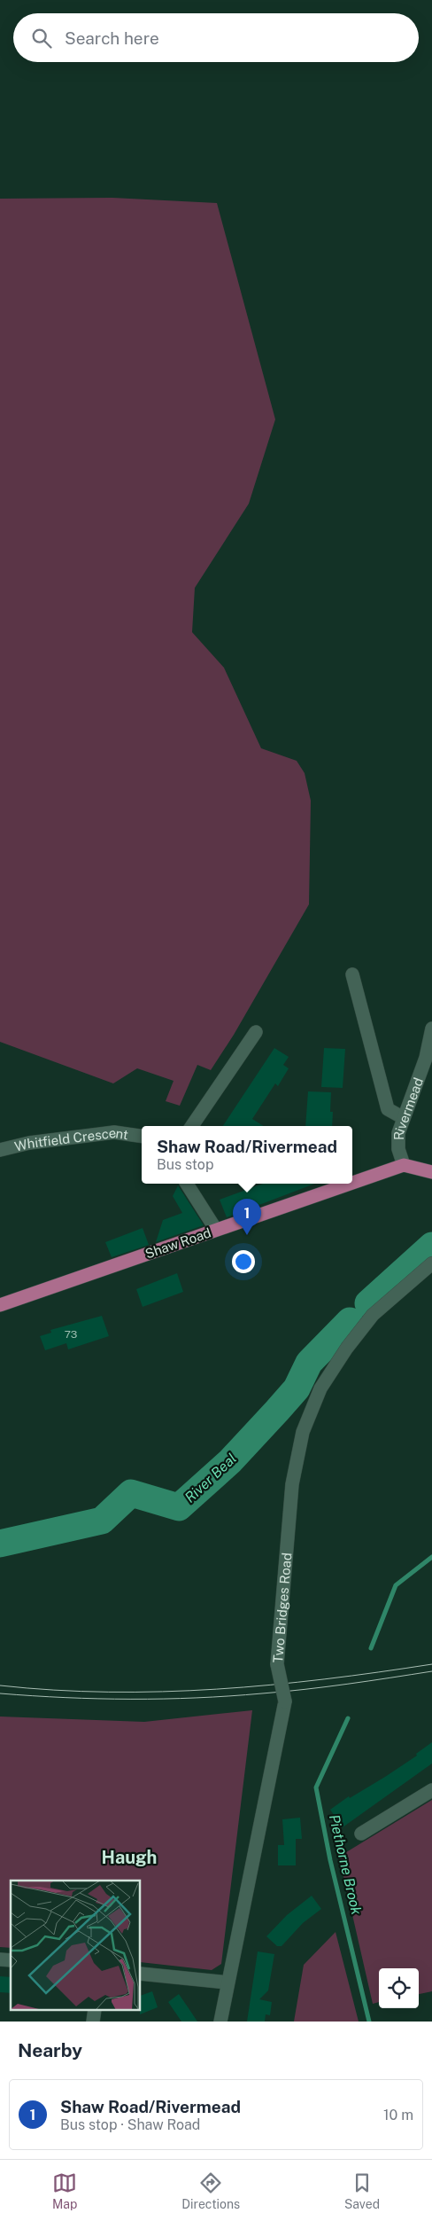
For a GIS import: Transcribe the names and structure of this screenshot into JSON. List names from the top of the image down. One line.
{"streets":{"main road":["Shaw Road"],"street":["Rivermead","Whitfield Crescent","Two Bridges Road"]},"crossings":[["Rivermead","Shaw Road"]],"districts":["Haugh"],"water":["River Beal","Piethorne Brook"],"house_numbers":["73"],"page":{"search":"Search here","popup":["Shaw Road/Rivermead","Bus stop"],"pins":"1","heading":"Nearby","list":[{"mark":"1","name":"Shaw Road/Rivermead","note":"Bus stop · Shaw Road","value":"10 m"}],"nav":["Map","Directions","Saved"]}}
